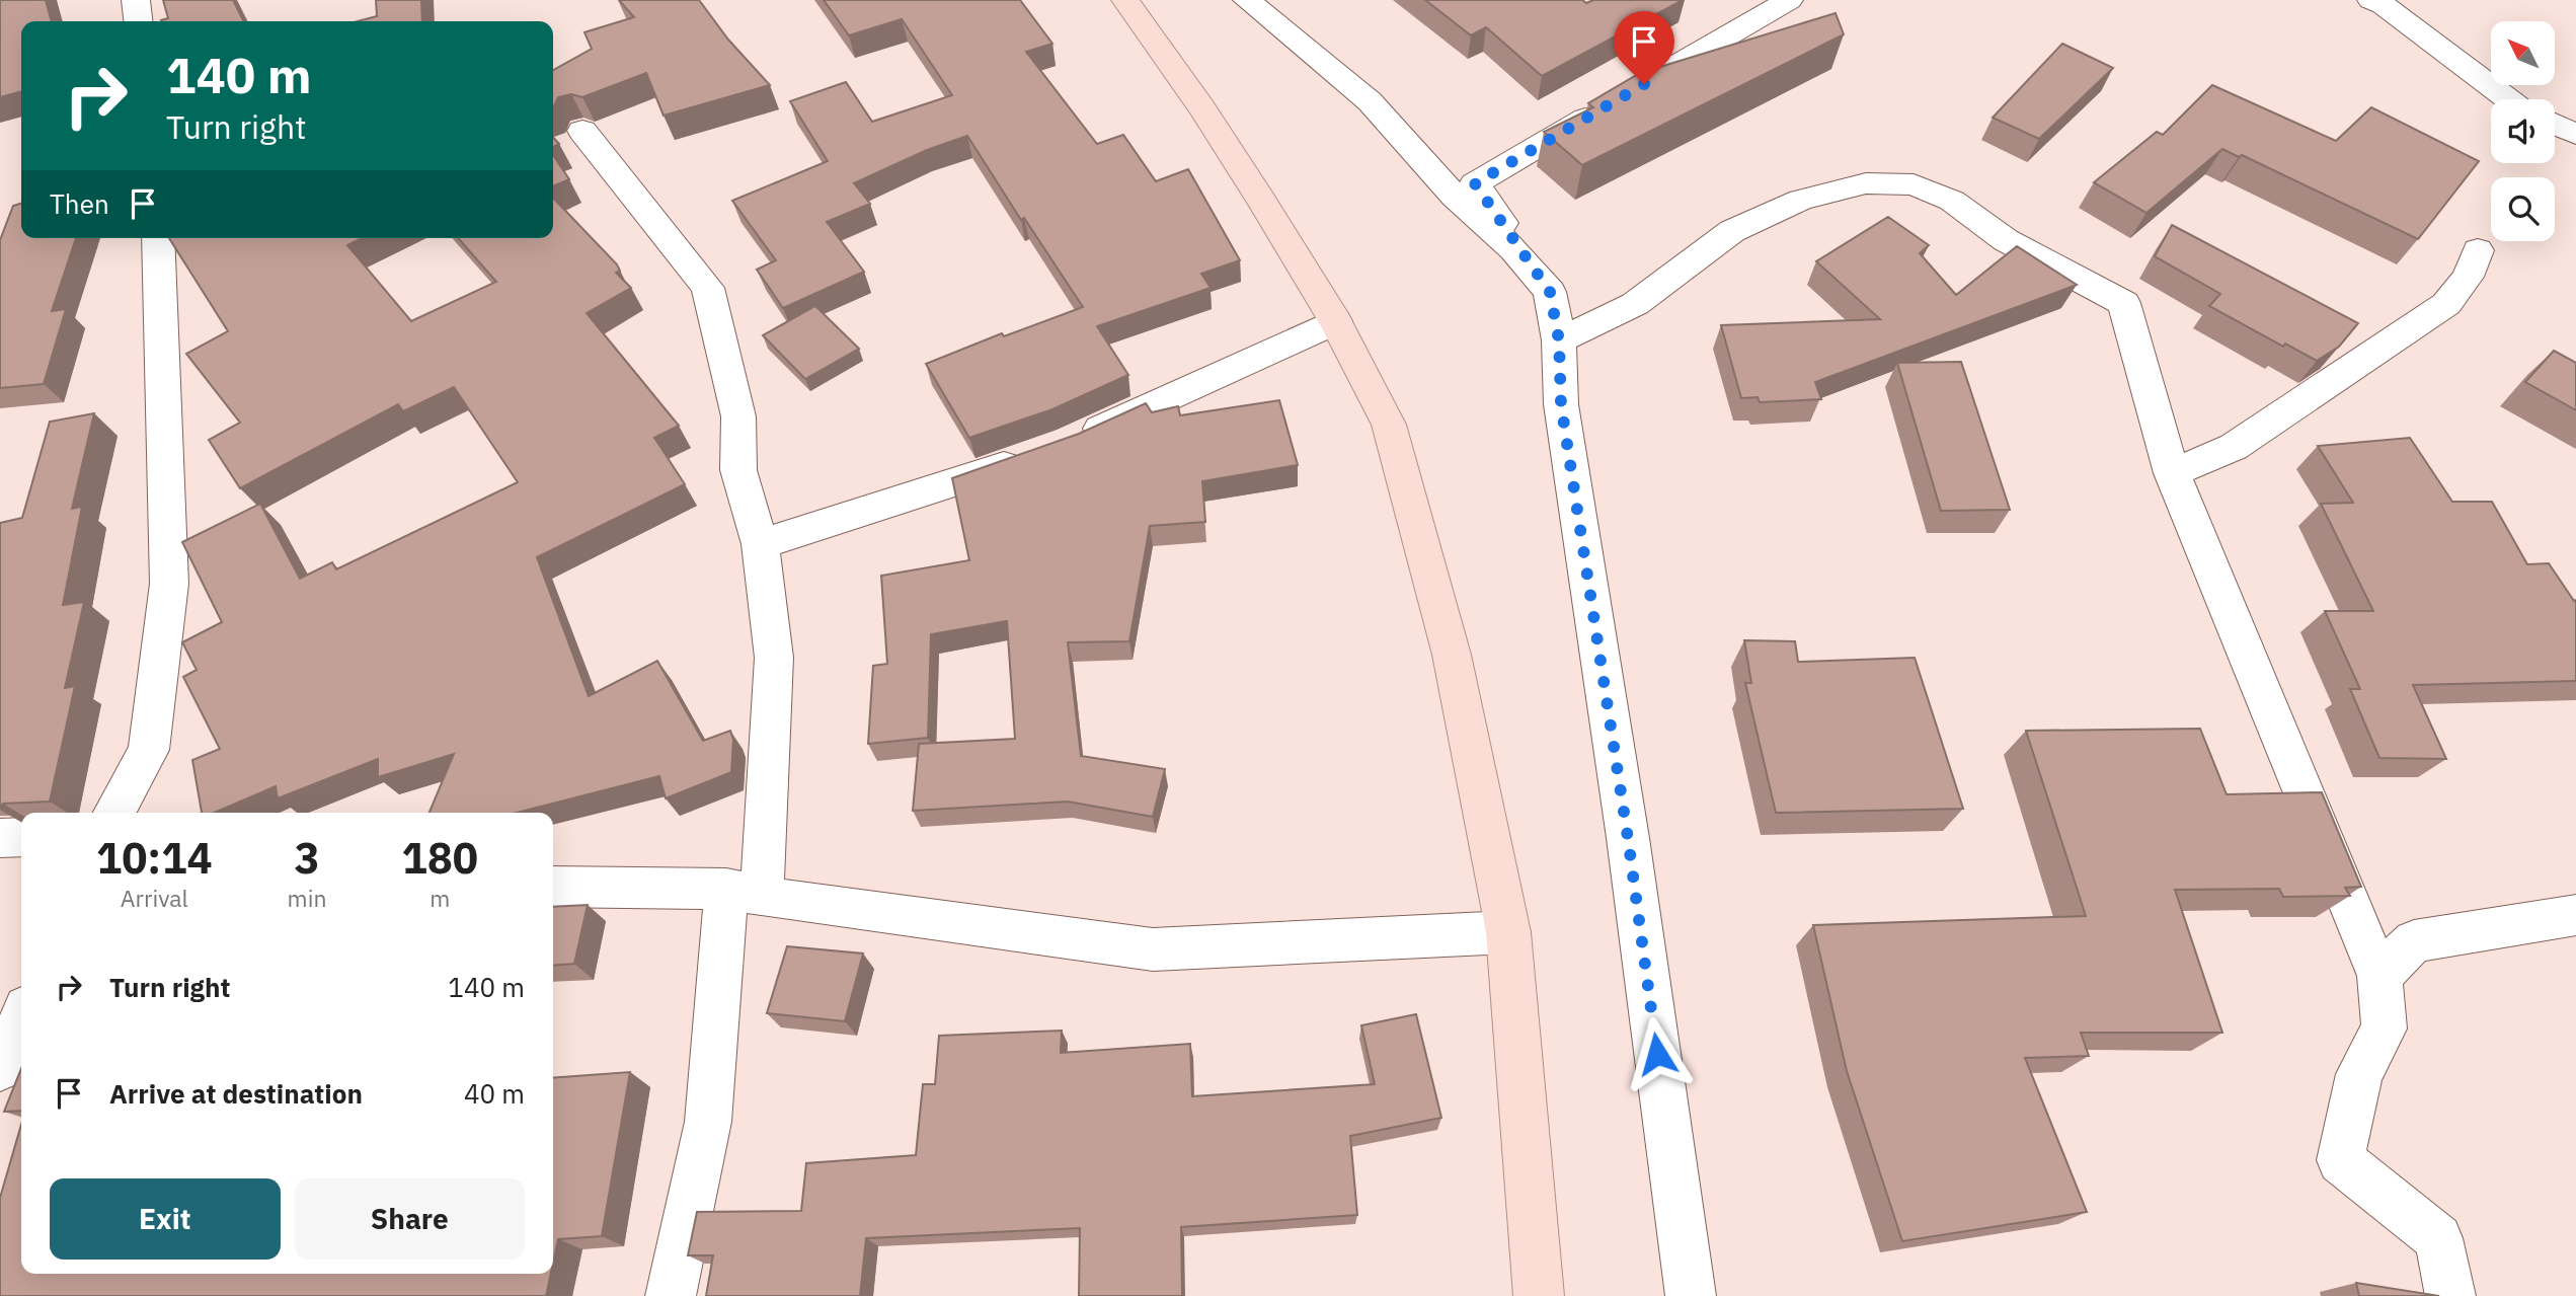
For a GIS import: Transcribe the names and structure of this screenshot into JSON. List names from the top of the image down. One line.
{"north":"top left","page":{"turn":["140 m","Turn right"],"then":"Then","eta":["10:14","Arrival","3","min","180","m"],"list":[{"name":"Turn right","value":"140 m"},{"name":"Arrive at destination","value":"40 m"}],"buttons":["Exit","Share"]}}
